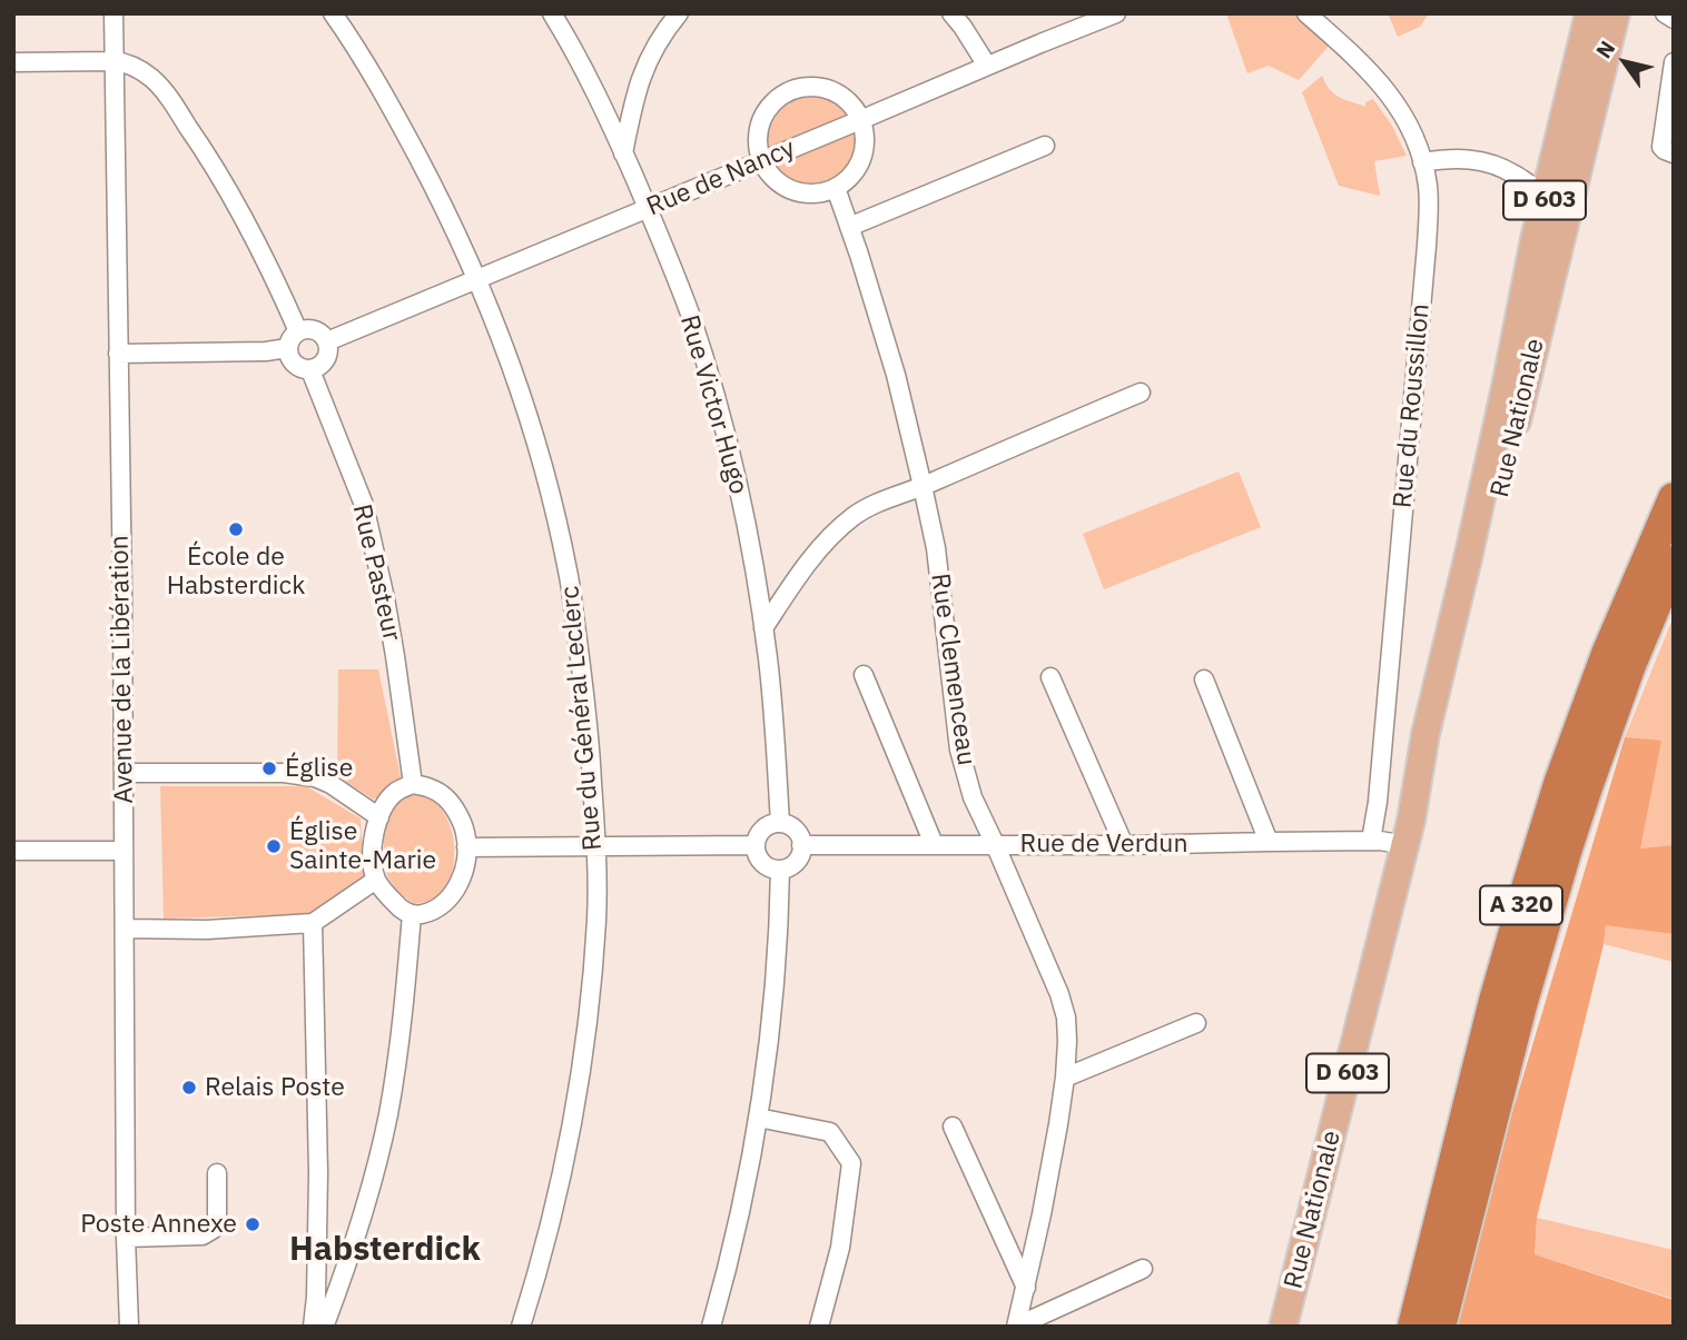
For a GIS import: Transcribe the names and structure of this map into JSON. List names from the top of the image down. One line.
{"streets":{"highway":["A 320"],"main road":["D 603","Rue Nationale"],"street":["Rue de Nancy","Rue Victor Hugo","Rue du Roussillon","Rue Pasteur","Avenue de la Libération","Rue Clemenceau","Rue du Général Leclerc","Rue de Verdun"]},"crossings":[["Rue de Nancy","Rue Victor Hugo"],["Rue de Nancy","Rue Pasteur"],["Rue de Nancy","Rue du Général Leclerc"],["Rue Victor Hugo","Rue de Verdun"],["Rue du Roussillon","Rue de Verdun"],["Rue Nationale","Rue de Verdun"],["Rue Clemenceau","Rue de Verdun"]],"districts":["Habsterdick"],"places":["École de Habsterdick","Église","Église Sainte-Marie","Relais Poste","Poste Annexe"],"north":"top left"}
